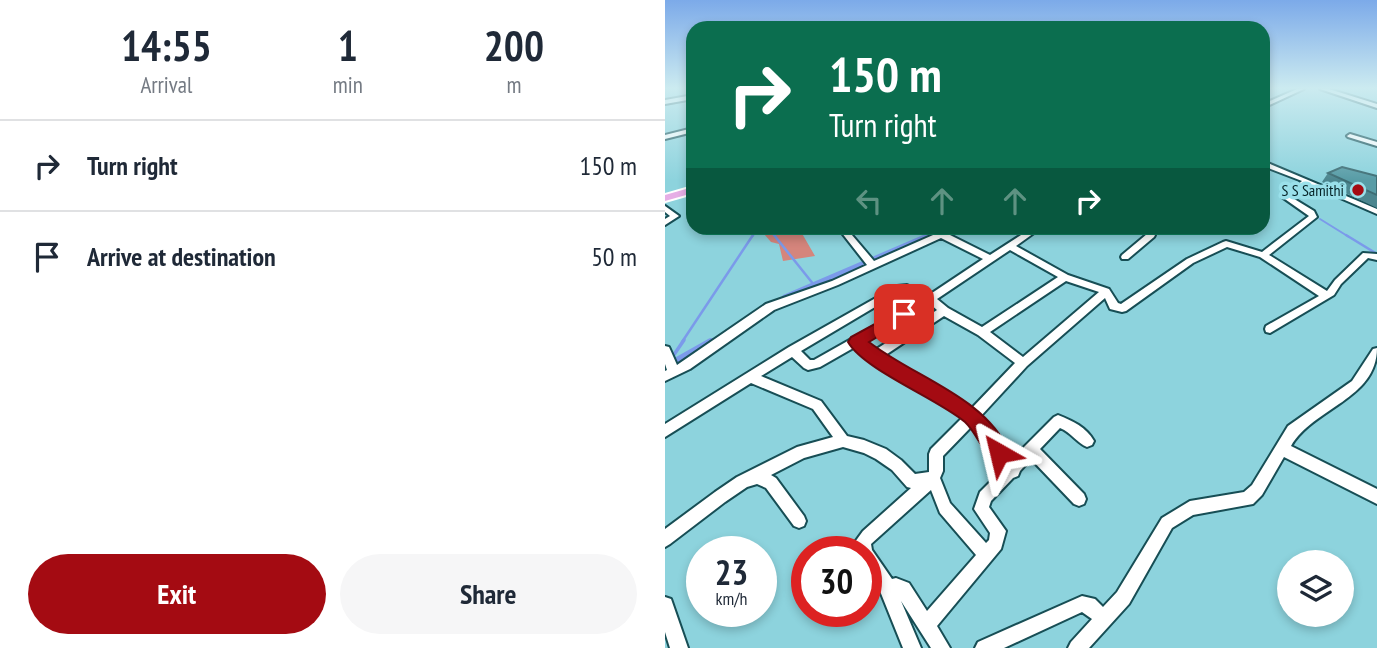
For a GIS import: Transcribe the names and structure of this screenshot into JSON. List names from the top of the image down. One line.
{"places":["S S Samithi"],"page":{"eta":["14:55","Arrival","1","min","200","m"],"turn":["150 m","Turn right"],"list":[{"name":"Turn right","value":"150 m"},{"name":"Arrive at destination","value":"50 m"}],"speed":"23 km/h","limit":"30","buttons":["Exit","Share"]}}
